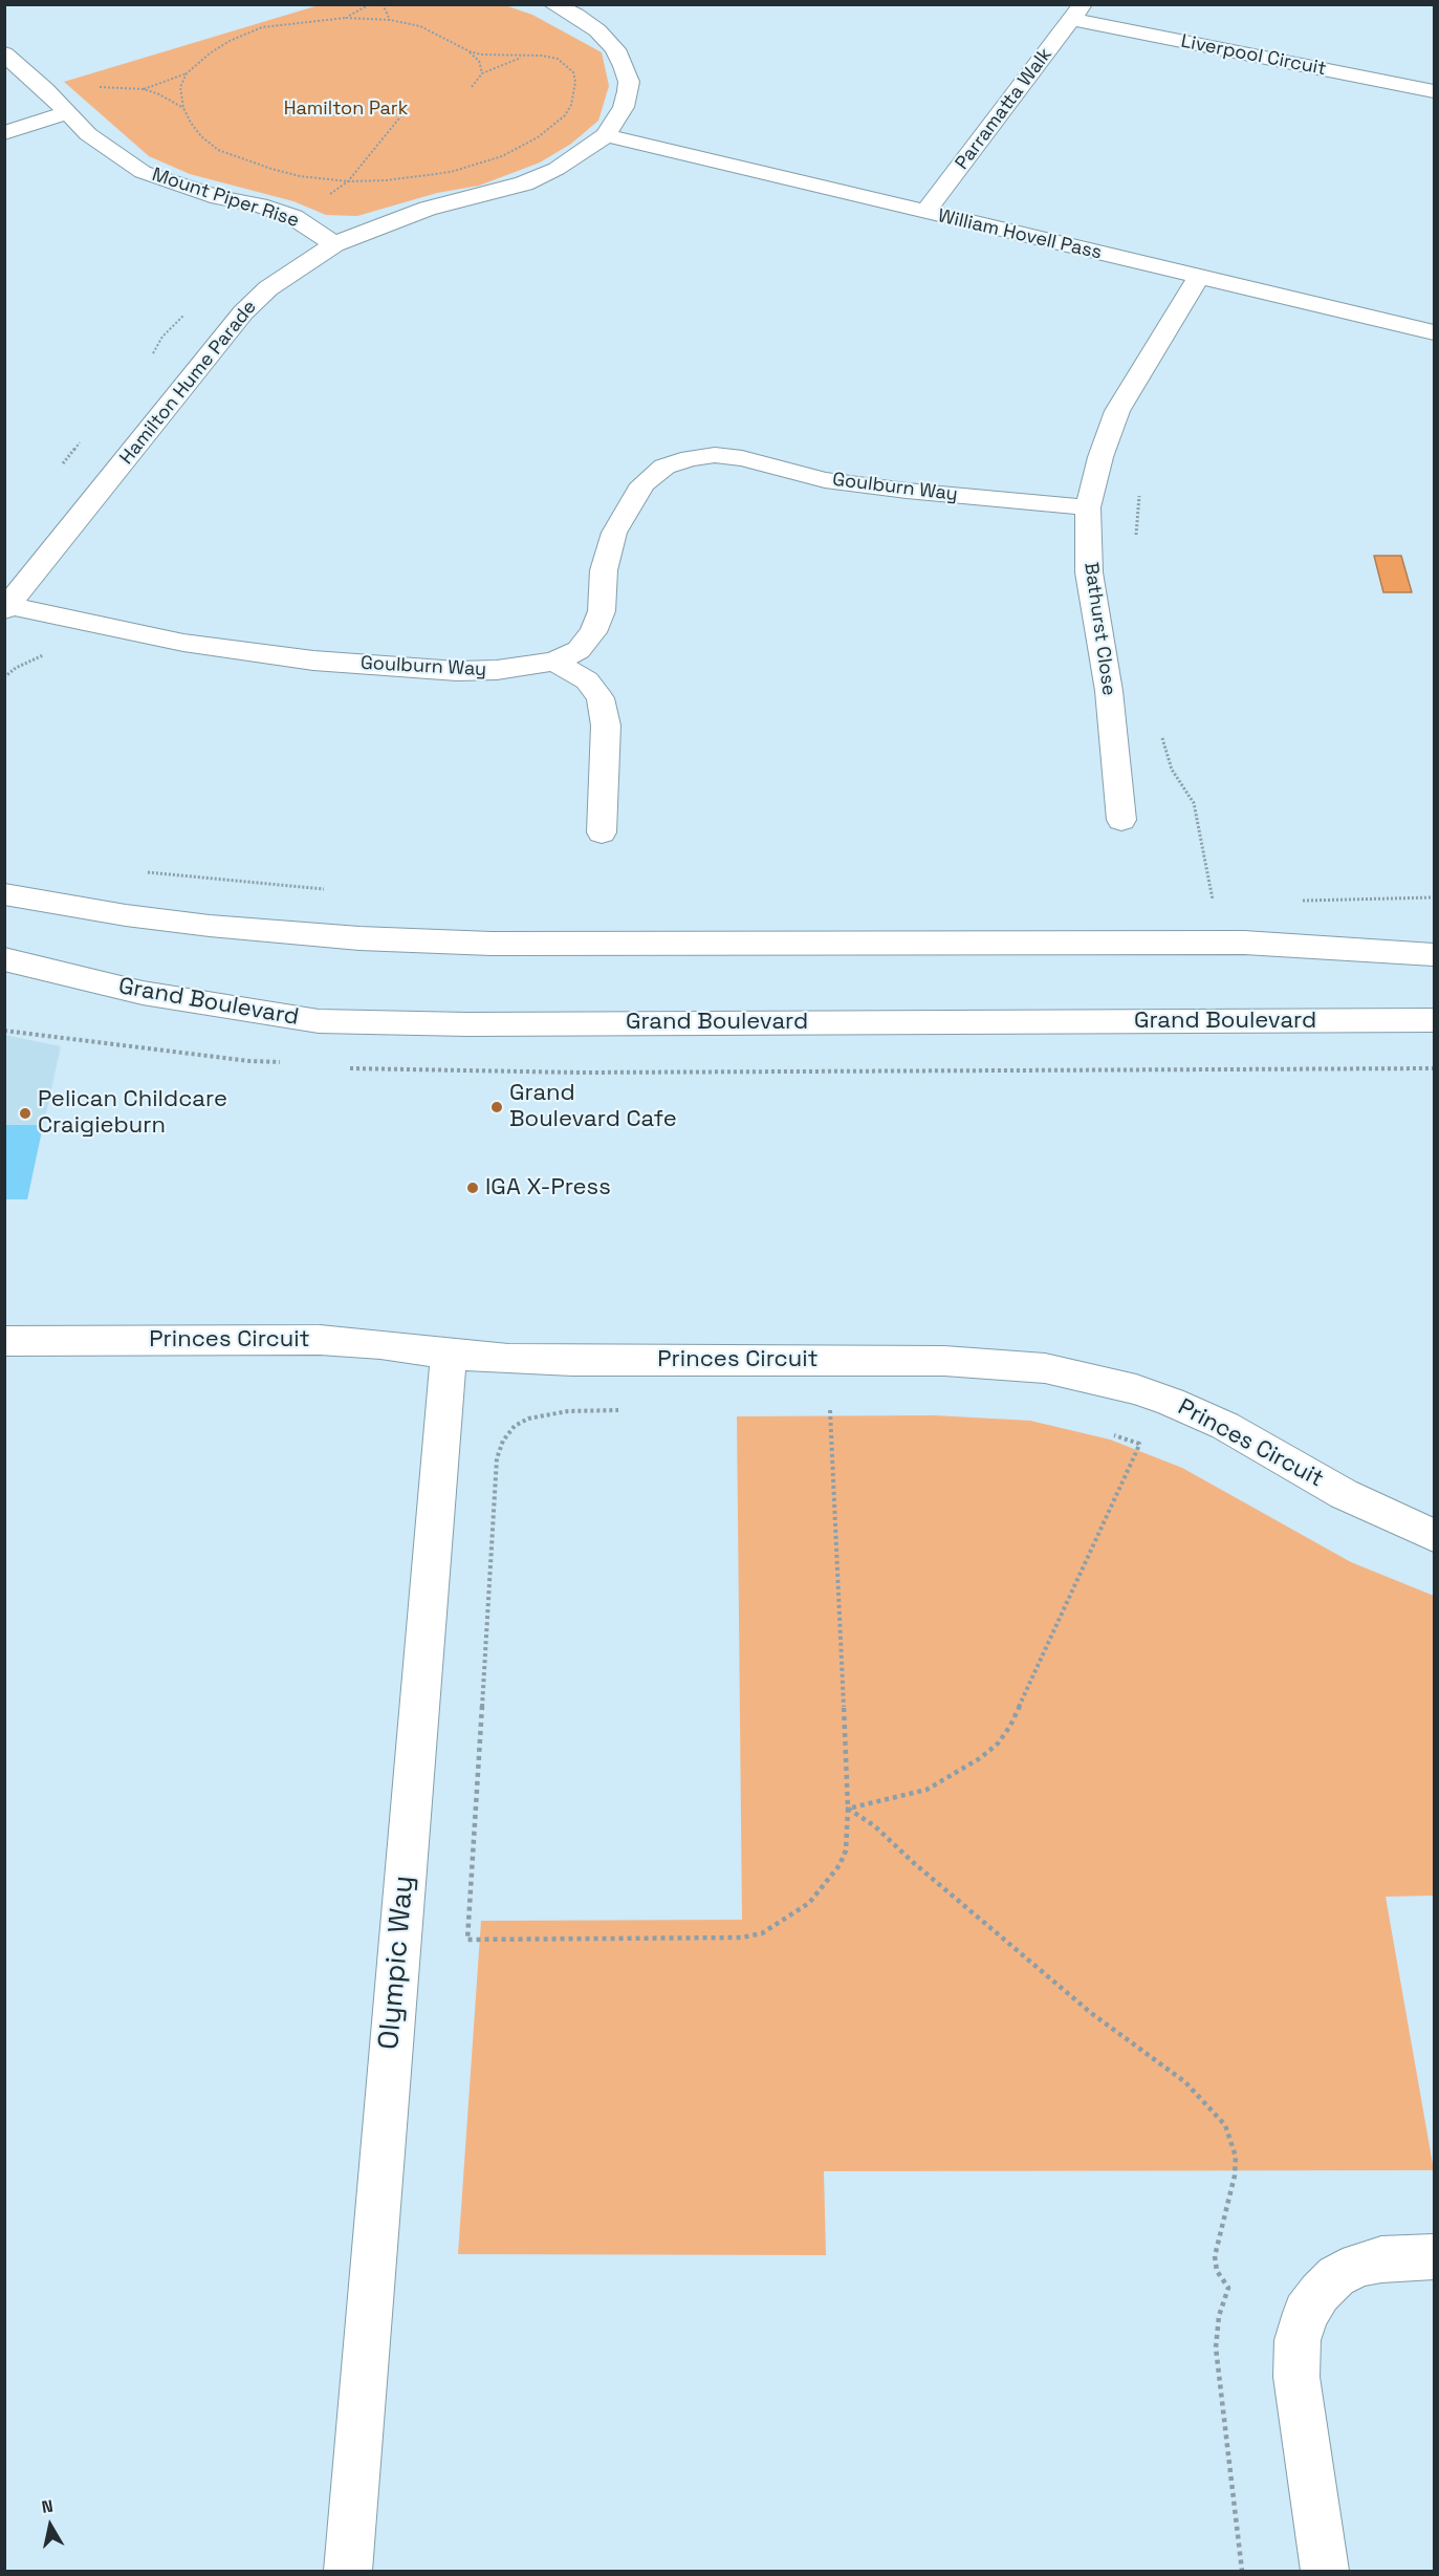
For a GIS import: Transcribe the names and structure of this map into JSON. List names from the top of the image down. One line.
{"streets":{"street":["Liverpool Circuit","Parramatta Walk","Mount Piper Rise","William Hovell Pass","Hamilton Hume Parade","Goulburn Way","Bathurst Close","Grand Boulevard","Princes Circuit","Olympic Way"]},"crossings":[["Liverpool Circuit","Parramatta Walk"],["Parramatta Walk","William Hovell Pass"],["Mount Piper Rise","Hamilton Hume Parade"],["William Hovell Pass","Hamilton Hume Parade"],["William Hovell Pass","Bathurst Close"],["Hamilton Hume Parade","Goulburn Way"],["Goulburn Way","Bathurst Close"],["Princes Circuit","Olympic Way"]],"parks":["Hamilton Park"],"places":["Grand Boulevard Cafe","Pelican Childcare Craigieburn","IGA X-Press"],"north":"top"}
